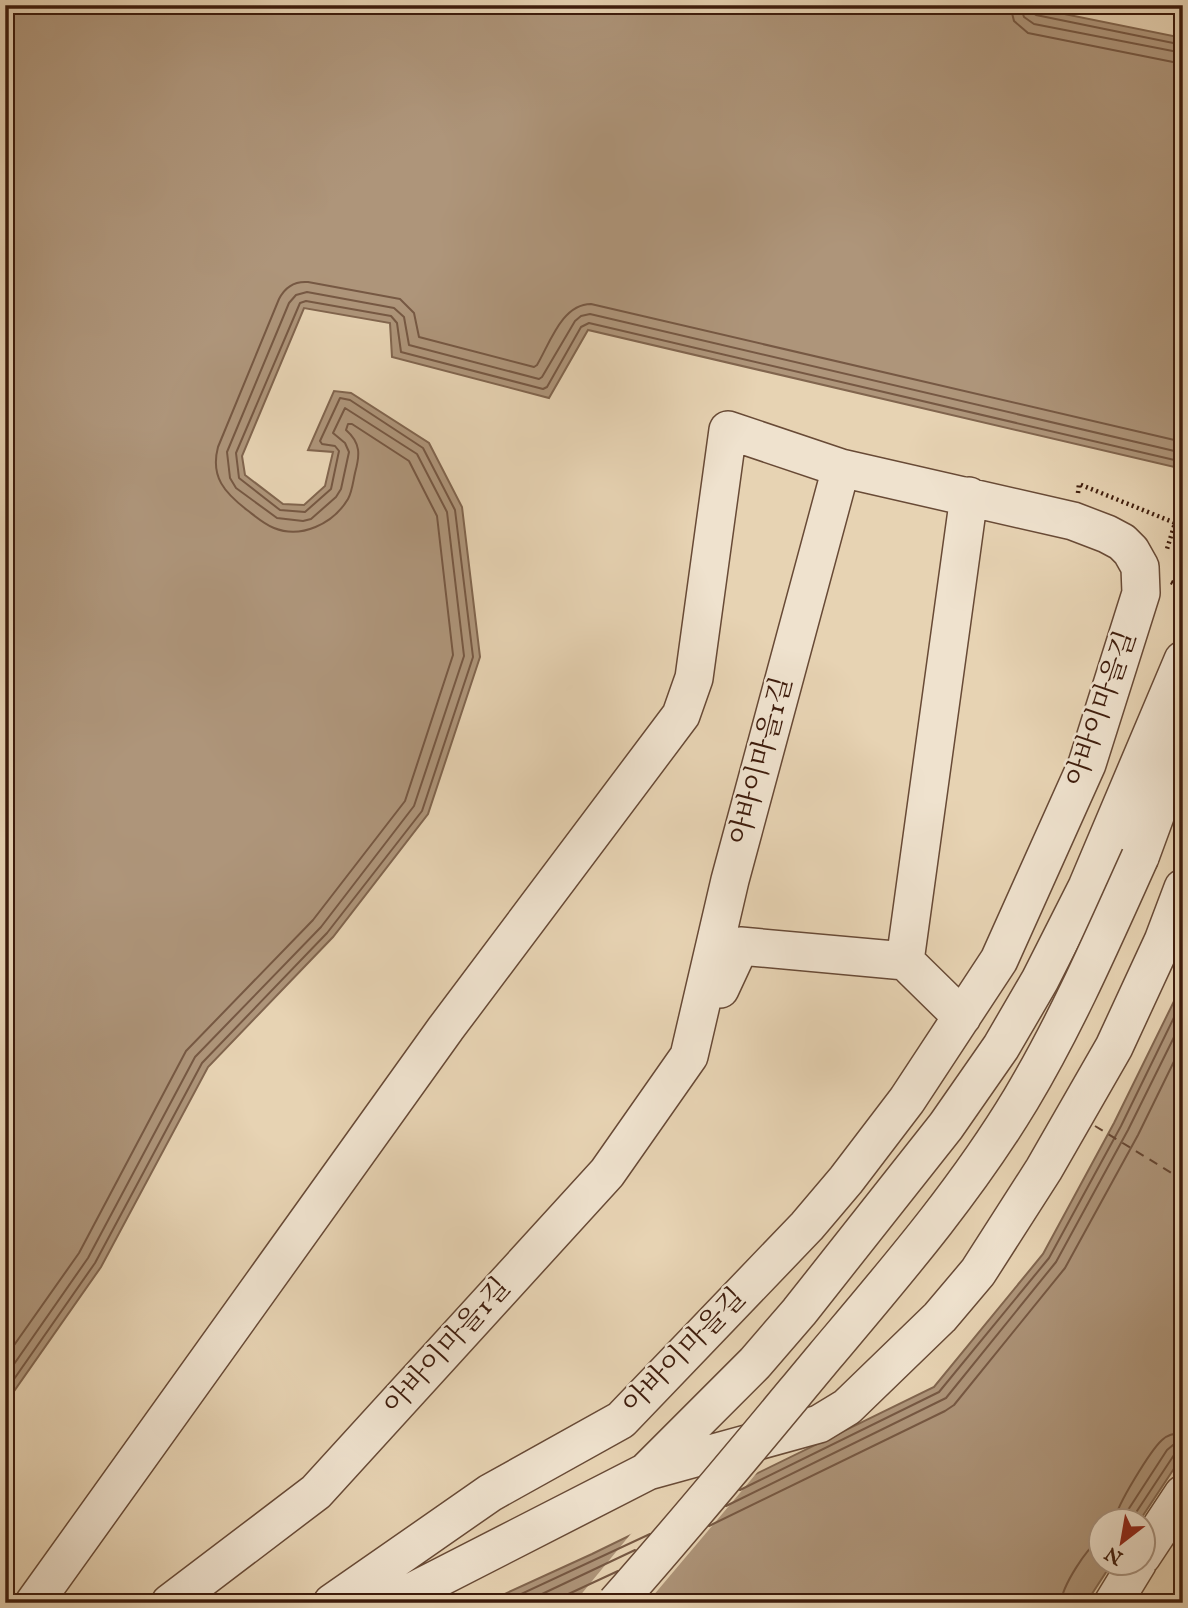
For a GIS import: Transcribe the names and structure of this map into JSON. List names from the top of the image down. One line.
{"streets":{"street":["아바이마을길","아바이마을1길"]},"crossings":[["아바이마을길","아바이마을1길"]],"north":"bottom left"}
